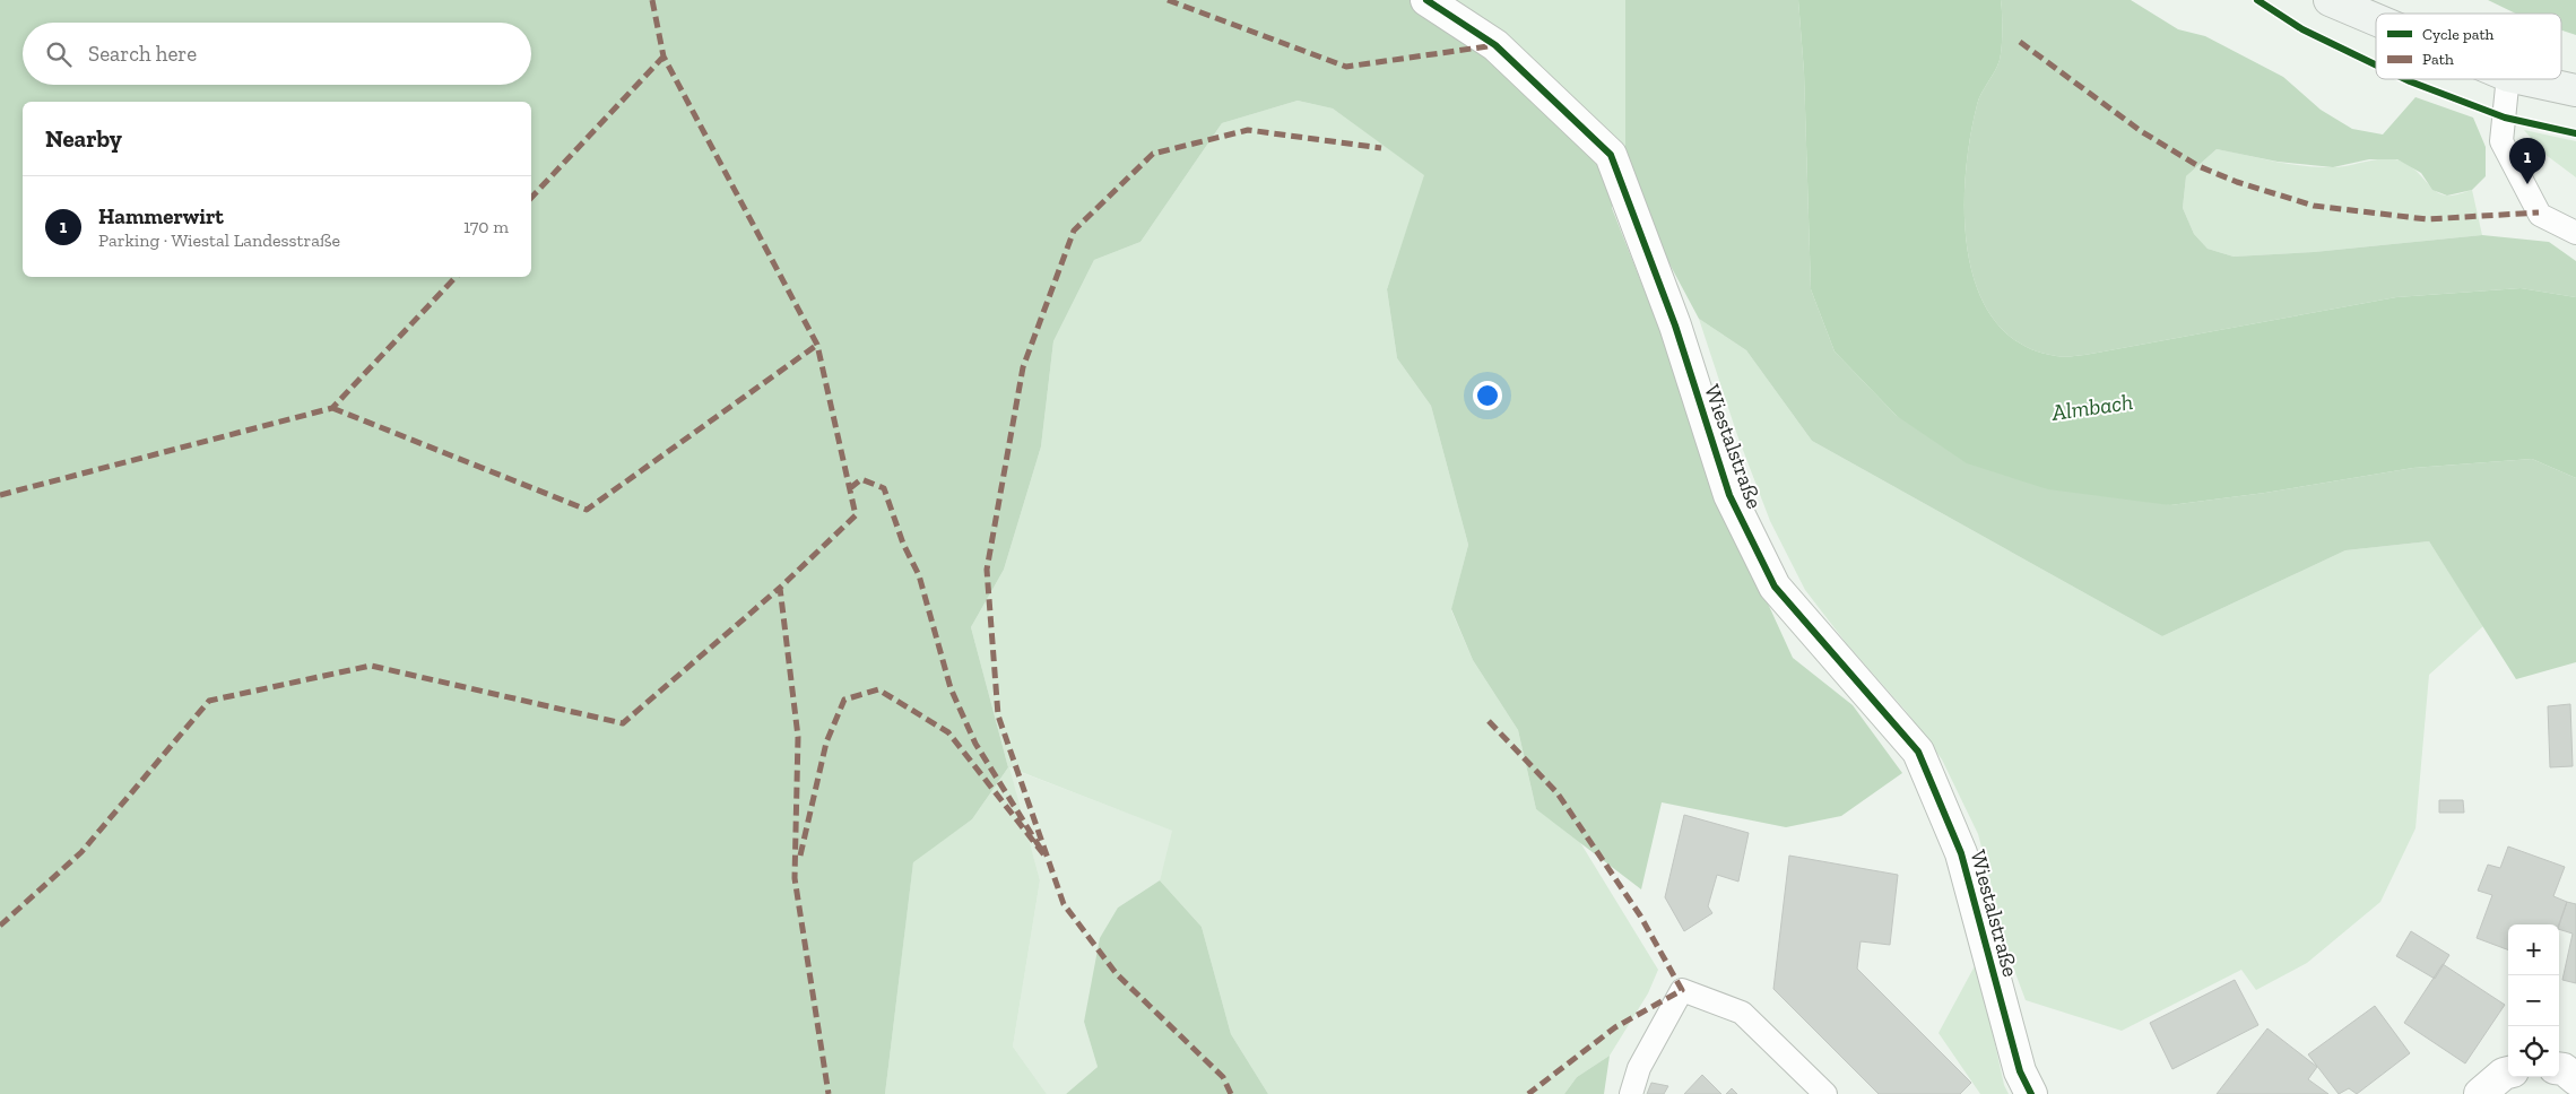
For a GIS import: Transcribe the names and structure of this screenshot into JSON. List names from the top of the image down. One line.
{"streets":{"street":["Wiestalstraße"]},"water":["Almbach"],"legend":["Cycle path","Path"],"page":{"search":"Search here","heading":"Nearby","pins":"1","list":[{"mark":"1","name":"Hammerwirt","note":"Parking · Wiestal Landesstraße","value":"170 m"}],"map_buttons":["+","−"]}}
